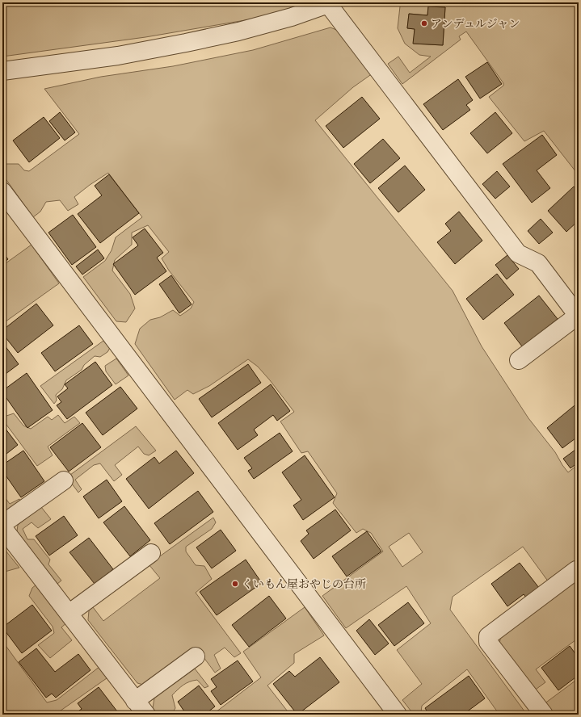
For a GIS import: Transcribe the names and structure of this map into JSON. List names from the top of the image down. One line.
{"places":["アンデュルジャン","くいもん屋おやじの台所"]}
